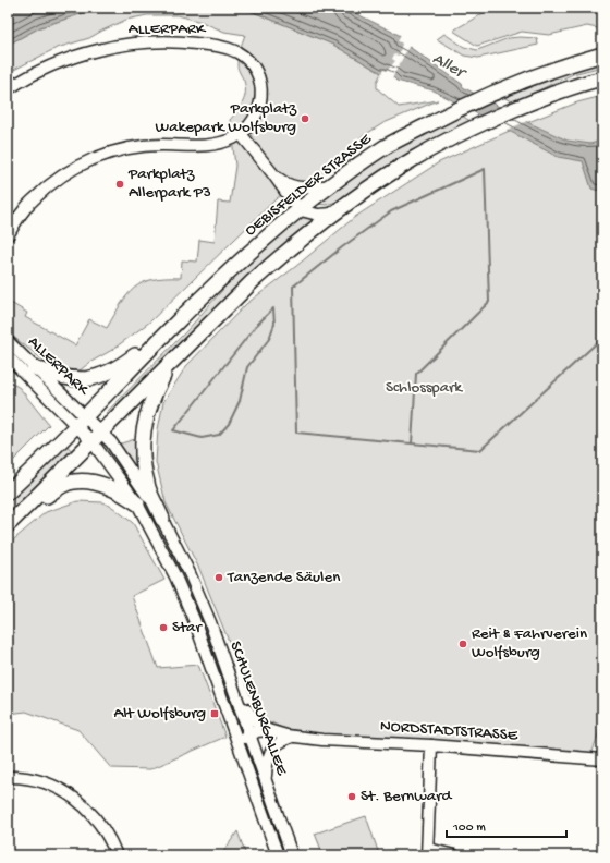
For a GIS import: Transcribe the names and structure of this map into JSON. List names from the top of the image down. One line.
{"streets":{"main road":["OEBISFELDER STRASSE"],"street":["ALLERPARK","SCHULENBURGALLEE","NORDSTADTSTRASSE"]},"crossings":[["ALLERPARK","OEBISFELDER STRASSE"],["ALLERPARK","SCHULENBURGALLEE"],["OEBISFELDER STRASSE","SCHULENBURGALLEE"],["SCHULENBURGALLEE","NORDSTADTSTRASSE"]],"water":["Aller"],"parks":["Schlosspark"],"places":{"other":["Parkplatz Wakepark Wolfsburg","Parkplatz Allerpark P3","Tanzende Säulen","Star","Reit & Fahrverein Wolfsburg","St. Bernward"],"transit":["Alt Wolfsburg"]},"scale_bar":"100 m"}
